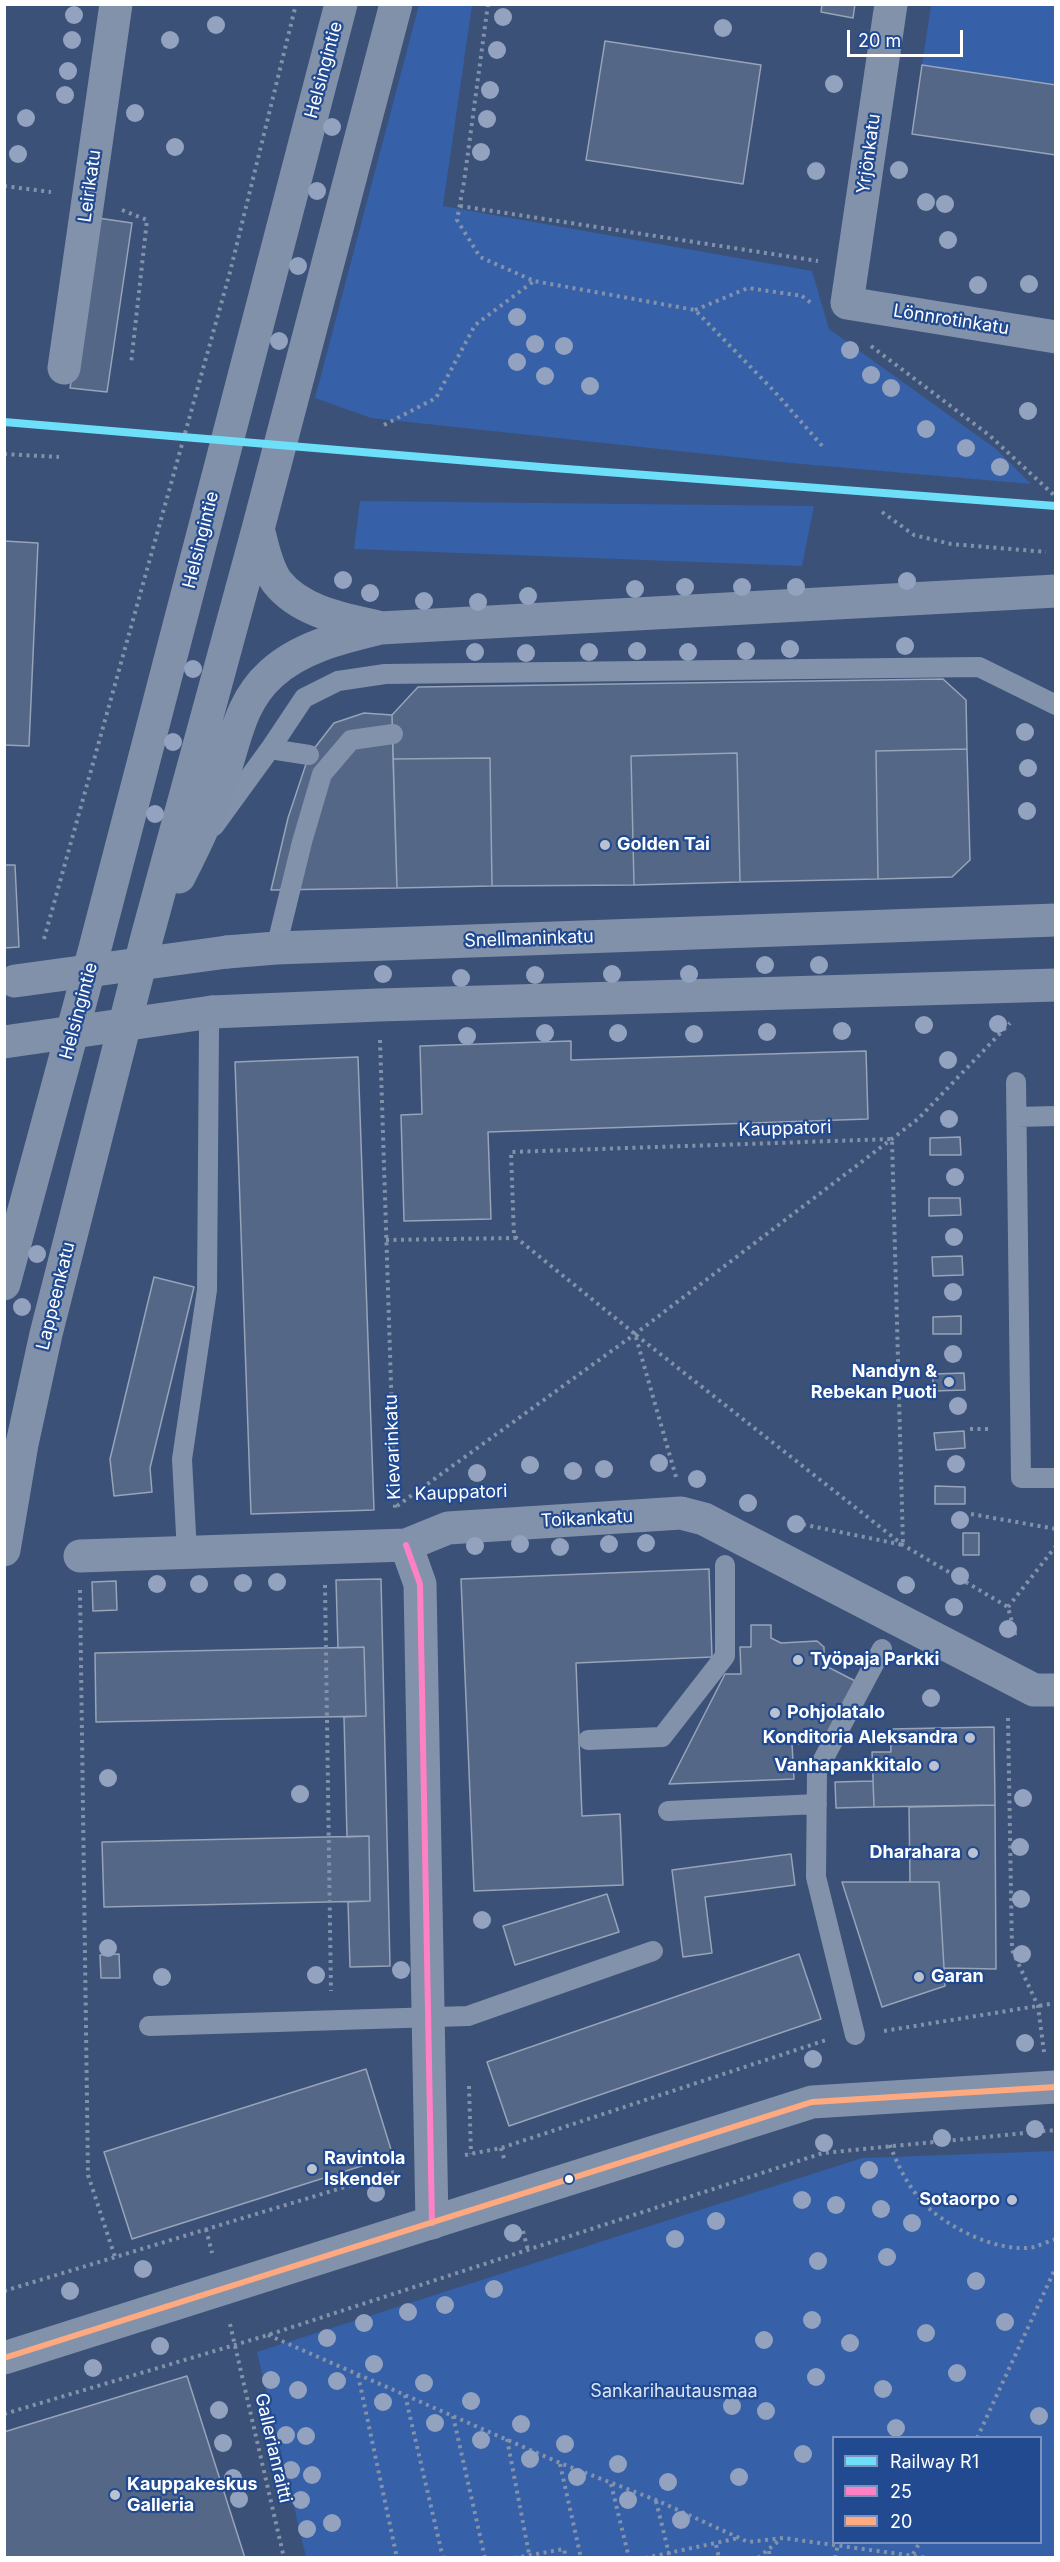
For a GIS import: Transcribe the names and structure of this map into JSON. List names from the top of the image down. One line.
{"streets":{"main road":["Helsingintie","Snellmaninkatu","Lappeenkatu"],"street":["Yrjönkatu","Leirikatu","Lönnrotinkatu","Toikankatu"],"path":["Kauppatori","Kievarinkatu","Gallerianraitti"]},"crossings":[["Yrjönkatu","Lönnrotinkatu"],["Kauppatori","Kievarinkatu"],["Kievarinkatu","Toikankatu"]],"parks":["Sankarihautausmaa"],"places":["Golden Tai","Nandyn & Rebekan Puoti","Työpaja Parkki","Pohjolatalo","Konditoria Aleksandra","Vanhapankkitalo","Dharahara","Garan","Ravintola Iskender","Sotaorpo","Kauppakeskus Galleria"],"lines":["rail line R1","transit line 25","transit line 20"],"legend":["Railway R1","25","20"],"scale_bar":"20 m"}
